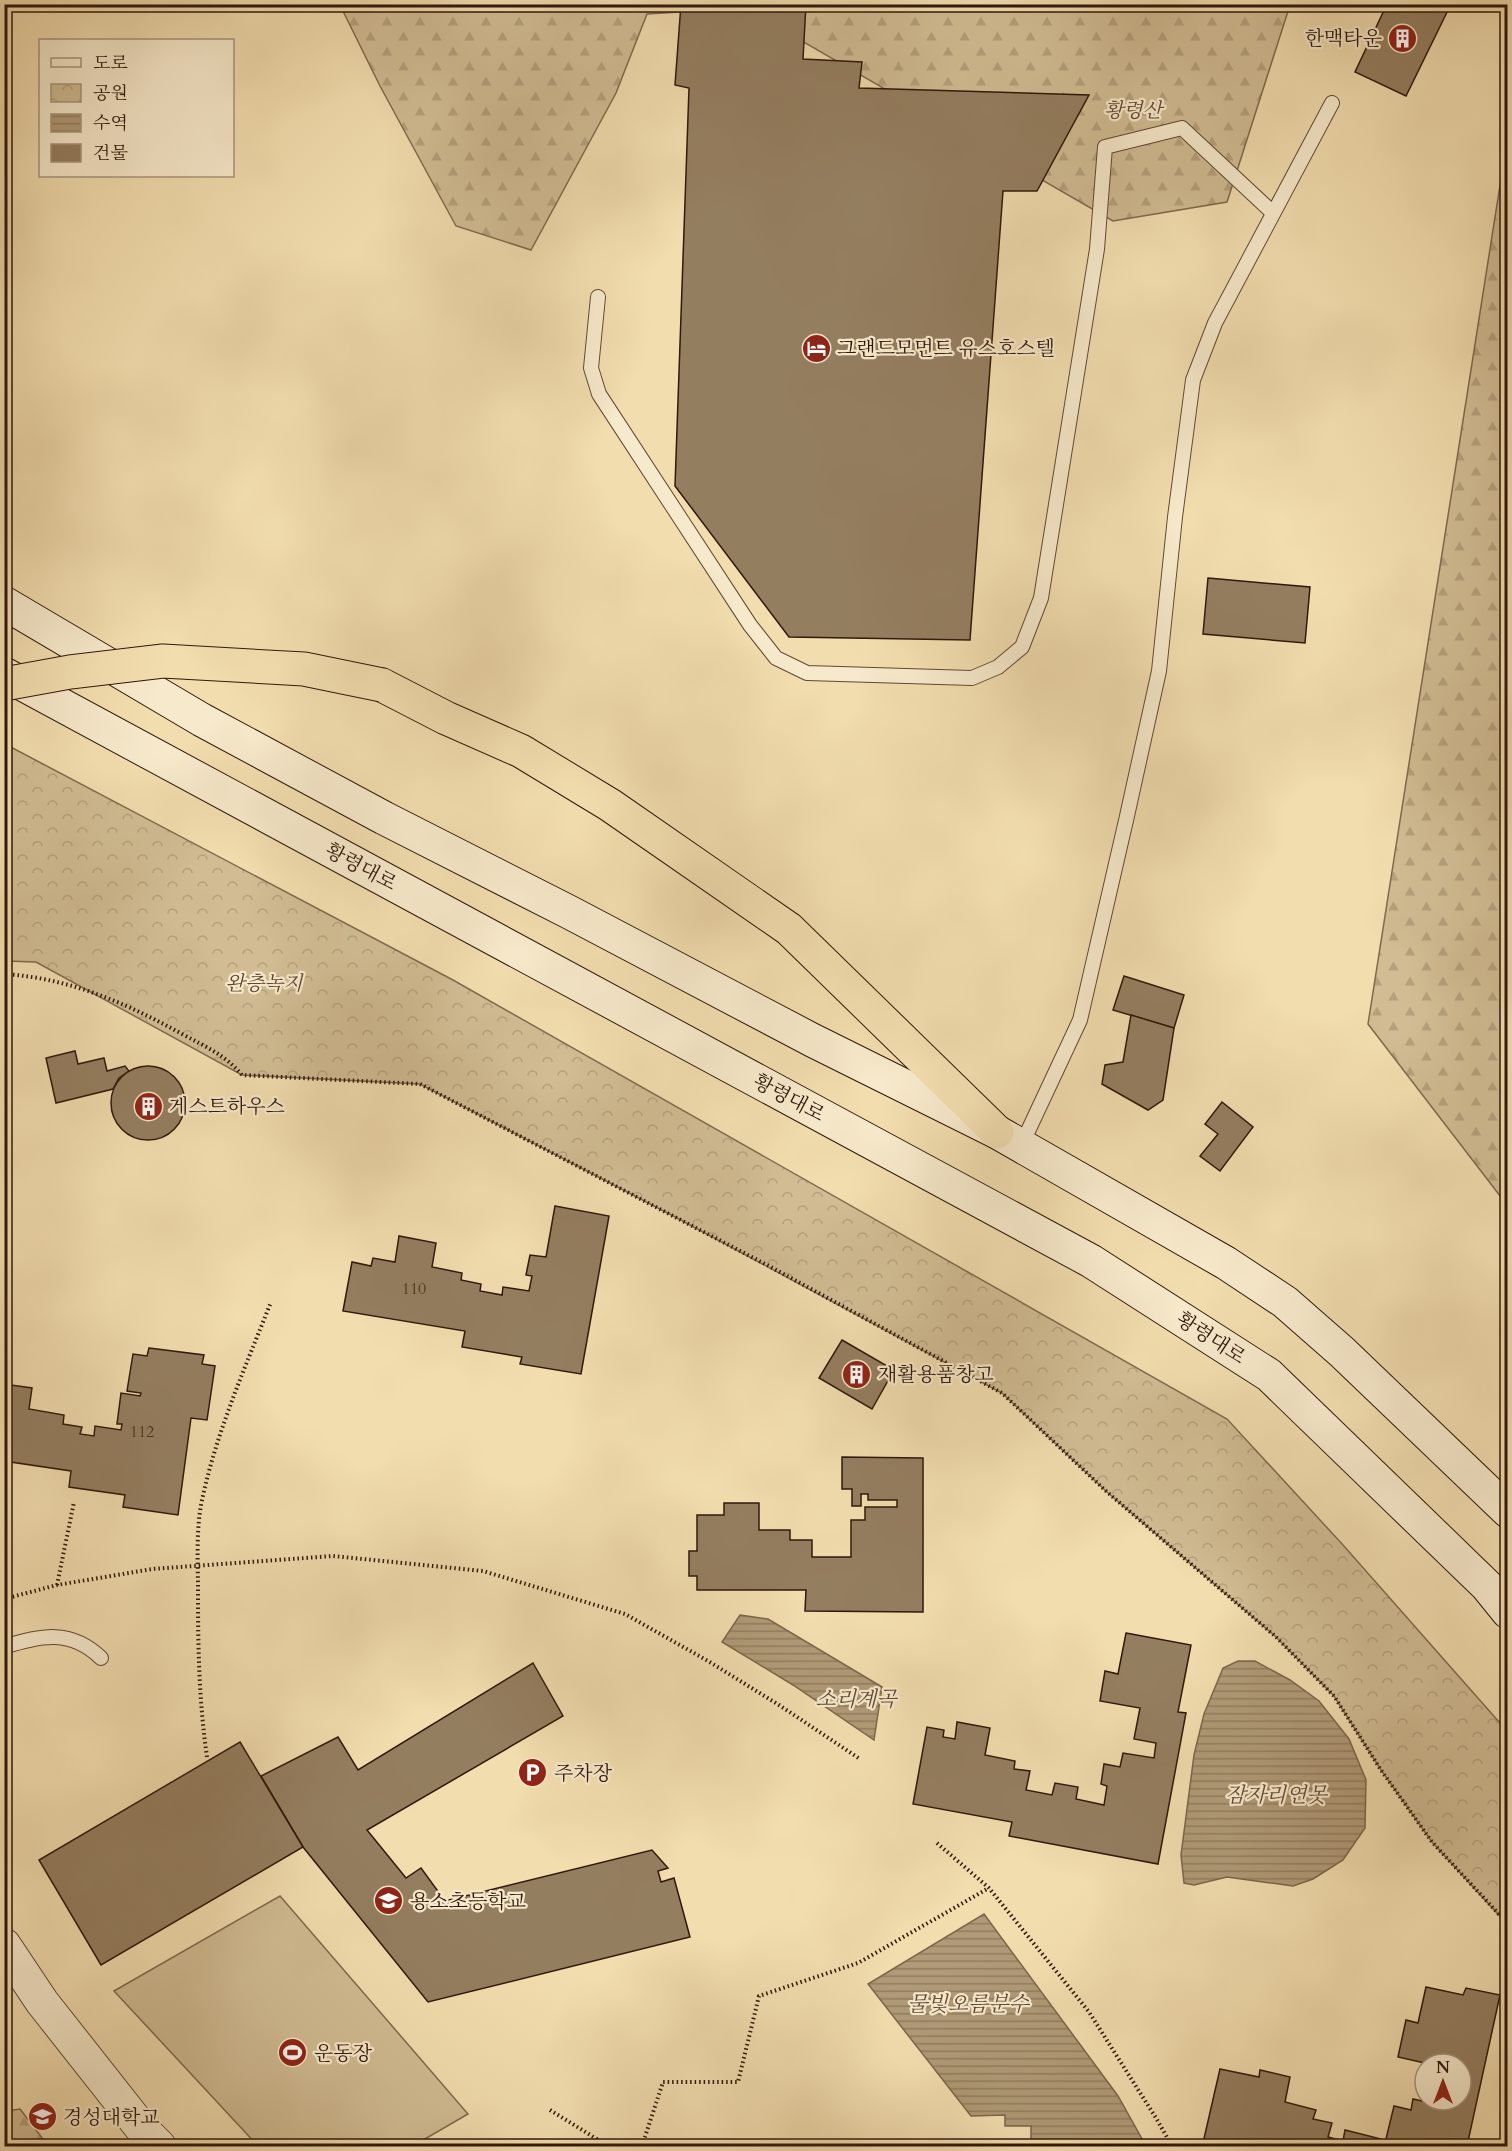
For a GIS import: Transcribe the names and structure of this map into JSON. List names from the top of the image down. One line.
{"streets":{"main road":["황령대로"]},"water":["소리계곡","잠자리연못","물빛오름분수"],"parks":["황령산","완층녹지"],"places":{"building":["한맥타운","게스트하우스","재활용품창고"],"hotel":["그랜드모먼트 유스호스텔"],"parking":["주차장"],"school or university":["용소초등학교","경성대학교"],"sports":["운동장"]},"house_numbers":["110","112"],"legend":["도로","공원","수역","건물"],"north":"top"}
